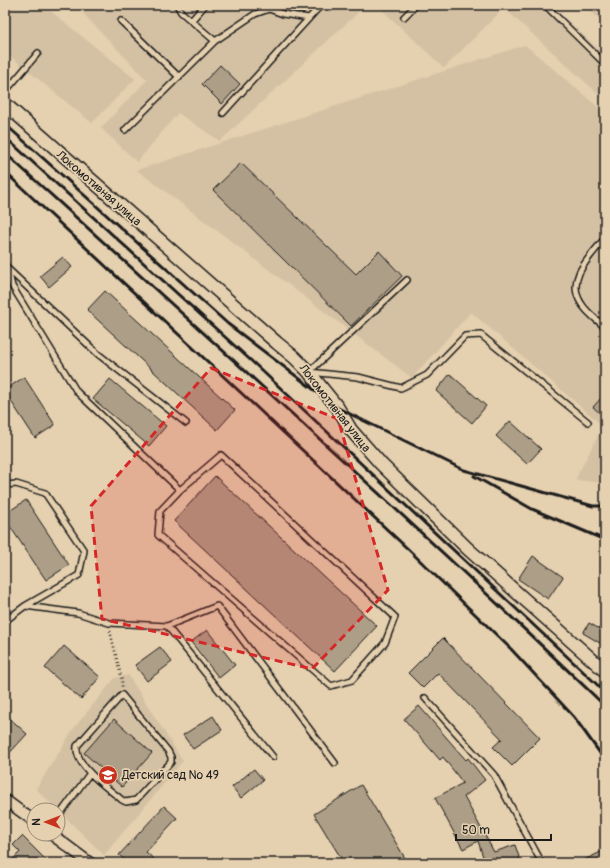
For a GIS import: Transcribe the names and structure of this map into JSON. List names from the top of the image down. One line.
{"streets":{"street":["Локомотивная улица"]},"places":{"school or university":["Детский сад № 49"]},"scale_bar":"50 m","north":"left"}
